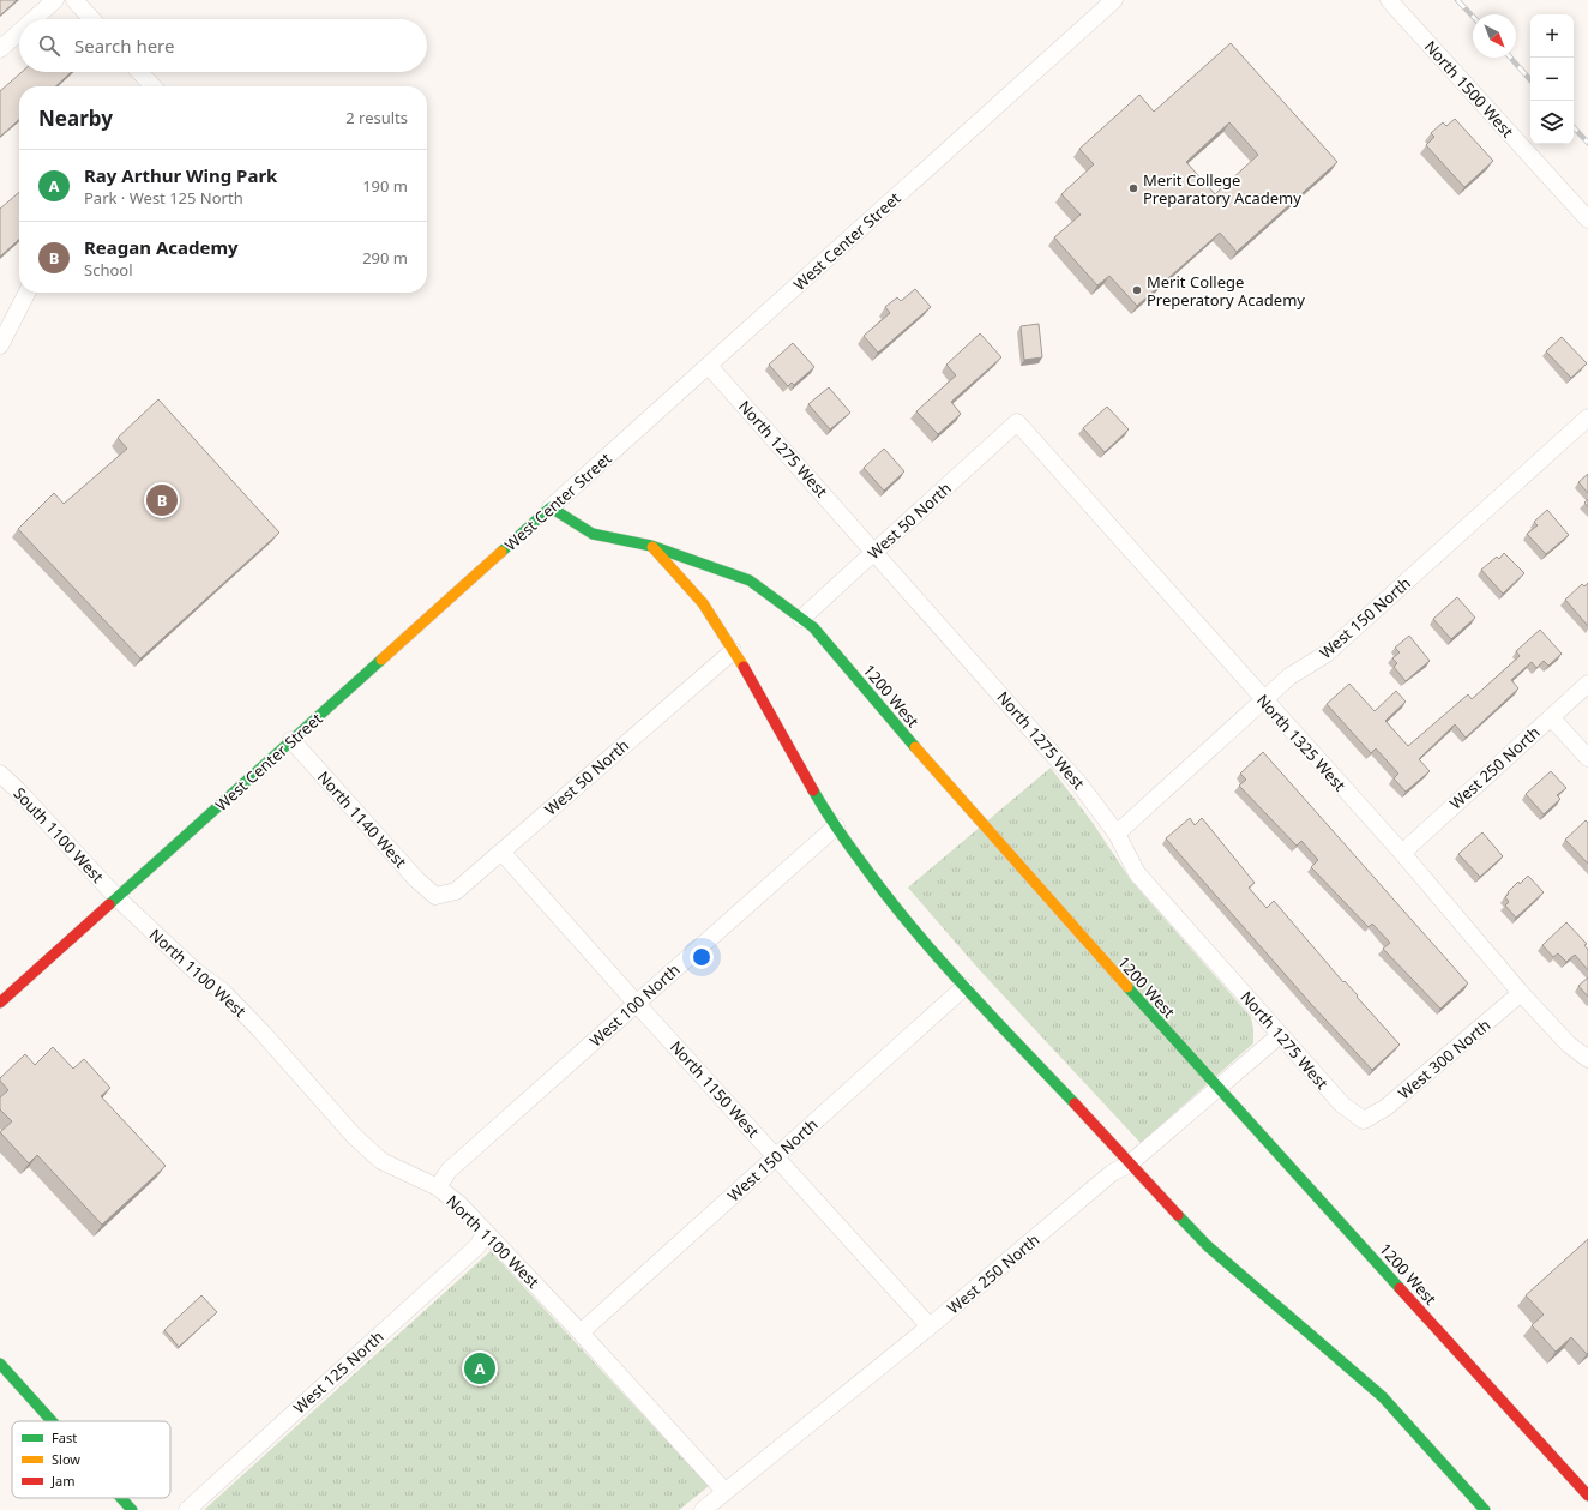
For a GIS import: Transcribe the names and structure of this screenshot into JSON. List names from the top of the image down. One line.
{"streets":{"street":["North 1500 West","West Center Street","North 1275 West","West 50 North","West 150 North","1200 West","North 1325 West","West 250 North","North 1140 West","South 1100 West","North 1100 West","West 100 North","West 300 North","North 1150 West","West 125 North"]},"crossings":[["West Center Street","North 1275 West"],["West Center Street","1200 West"],["West Center Street","North 1140 West"],["West Center Street","South 1100 West"],["West Center Street","North 1100 West"],["North 1275 West","West 50 North"],["North 1275 West","West 150 North"],["North 1275 West","West 250 North"],["North 1275 West","West 300 North"],["West 50 North","1200 West"],["West 50 North","North 1325 West"],["West 50 North","North 1140 West"],["West 50 North","North 1150 West"],["West 150 North","North 1325 West"],["West 150 North","North 1100 West"],["West 150 North","North 1150 West"],["1200 West","West 250 North"],["North 1325 West","West 250 North"],["North 1325 West","West 300 North"],["West 250 North","North 1100 West"],["West 250 North","North 1150 West"],["South 1100 West","North 1100 West"],["North 1100 West","West 100 North"],["North 1100 West","West 125 North"],["West 100 North","North 1150 West"]],"places":["Merit College Preparatory Academy","Merit College Preperatory Academy"],"legend":["Fast","Slow","Jam"],"north":"bottom right","page":{"map_buttons":["+","−"],"search":"Search here","heading":["Nearby","2 results"],"list":[{"mark":"A","name":"Ray Arthur Wing Park","note":"Park · West 125 North","value":"190 m"},{"mark":"B","name":"Reagan Academy","note":"School","value":"290 m"}],"pins":["B","A"]}}
